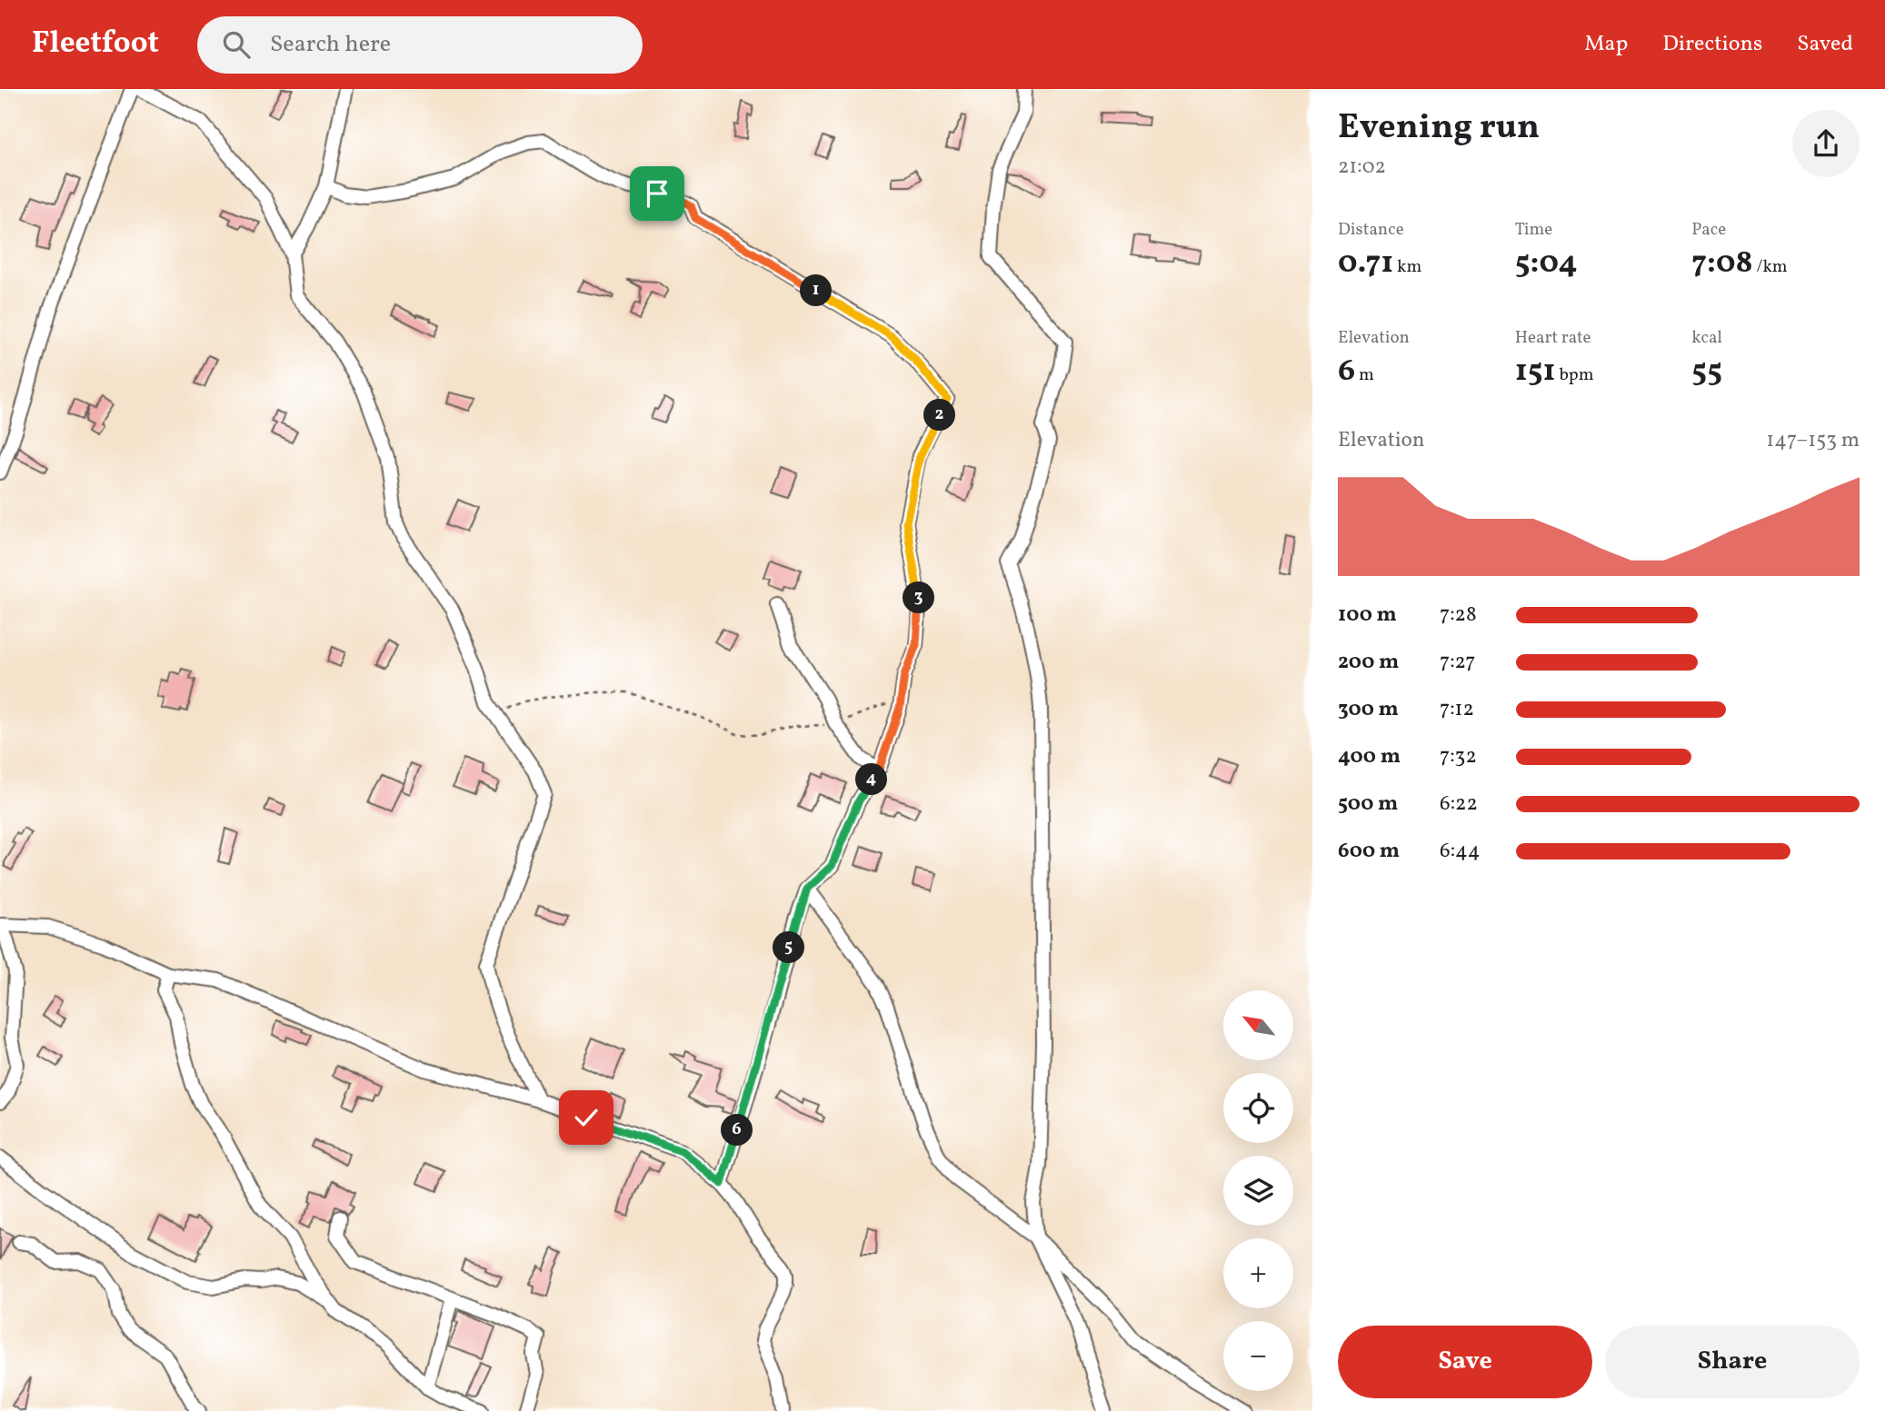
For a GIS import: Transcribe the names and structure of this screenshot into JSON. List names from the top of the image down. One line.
{"north":"top left","page":{"header":"Fleetfoot","search":"Search here","nav":["Map","Directions","Saved"],"heading":["Evening run","21:02"],"stats":[["Distance","0.71 km"],["Time","5:04"],["Pace","7:08 /km"],["Elevation","6 m"],["Heart rate","151 bpm"],["kcal","55"]],"pins":["1","2","3","4","5","6"],"chart":["Elevation","147–153 m"],"list":[{"name":"100 m","note":"7:28"},{"name":"200 m","note":"7:27"},{"name":"300 m","note":"7:12"},{"name":"400 m","note":"7:32"},{"name":"500 m","note":"6:22"},{"name":"600 m","note":"6:44"}],"map_buttons":["+","−"],"buttons":["Save","Share"]}}
